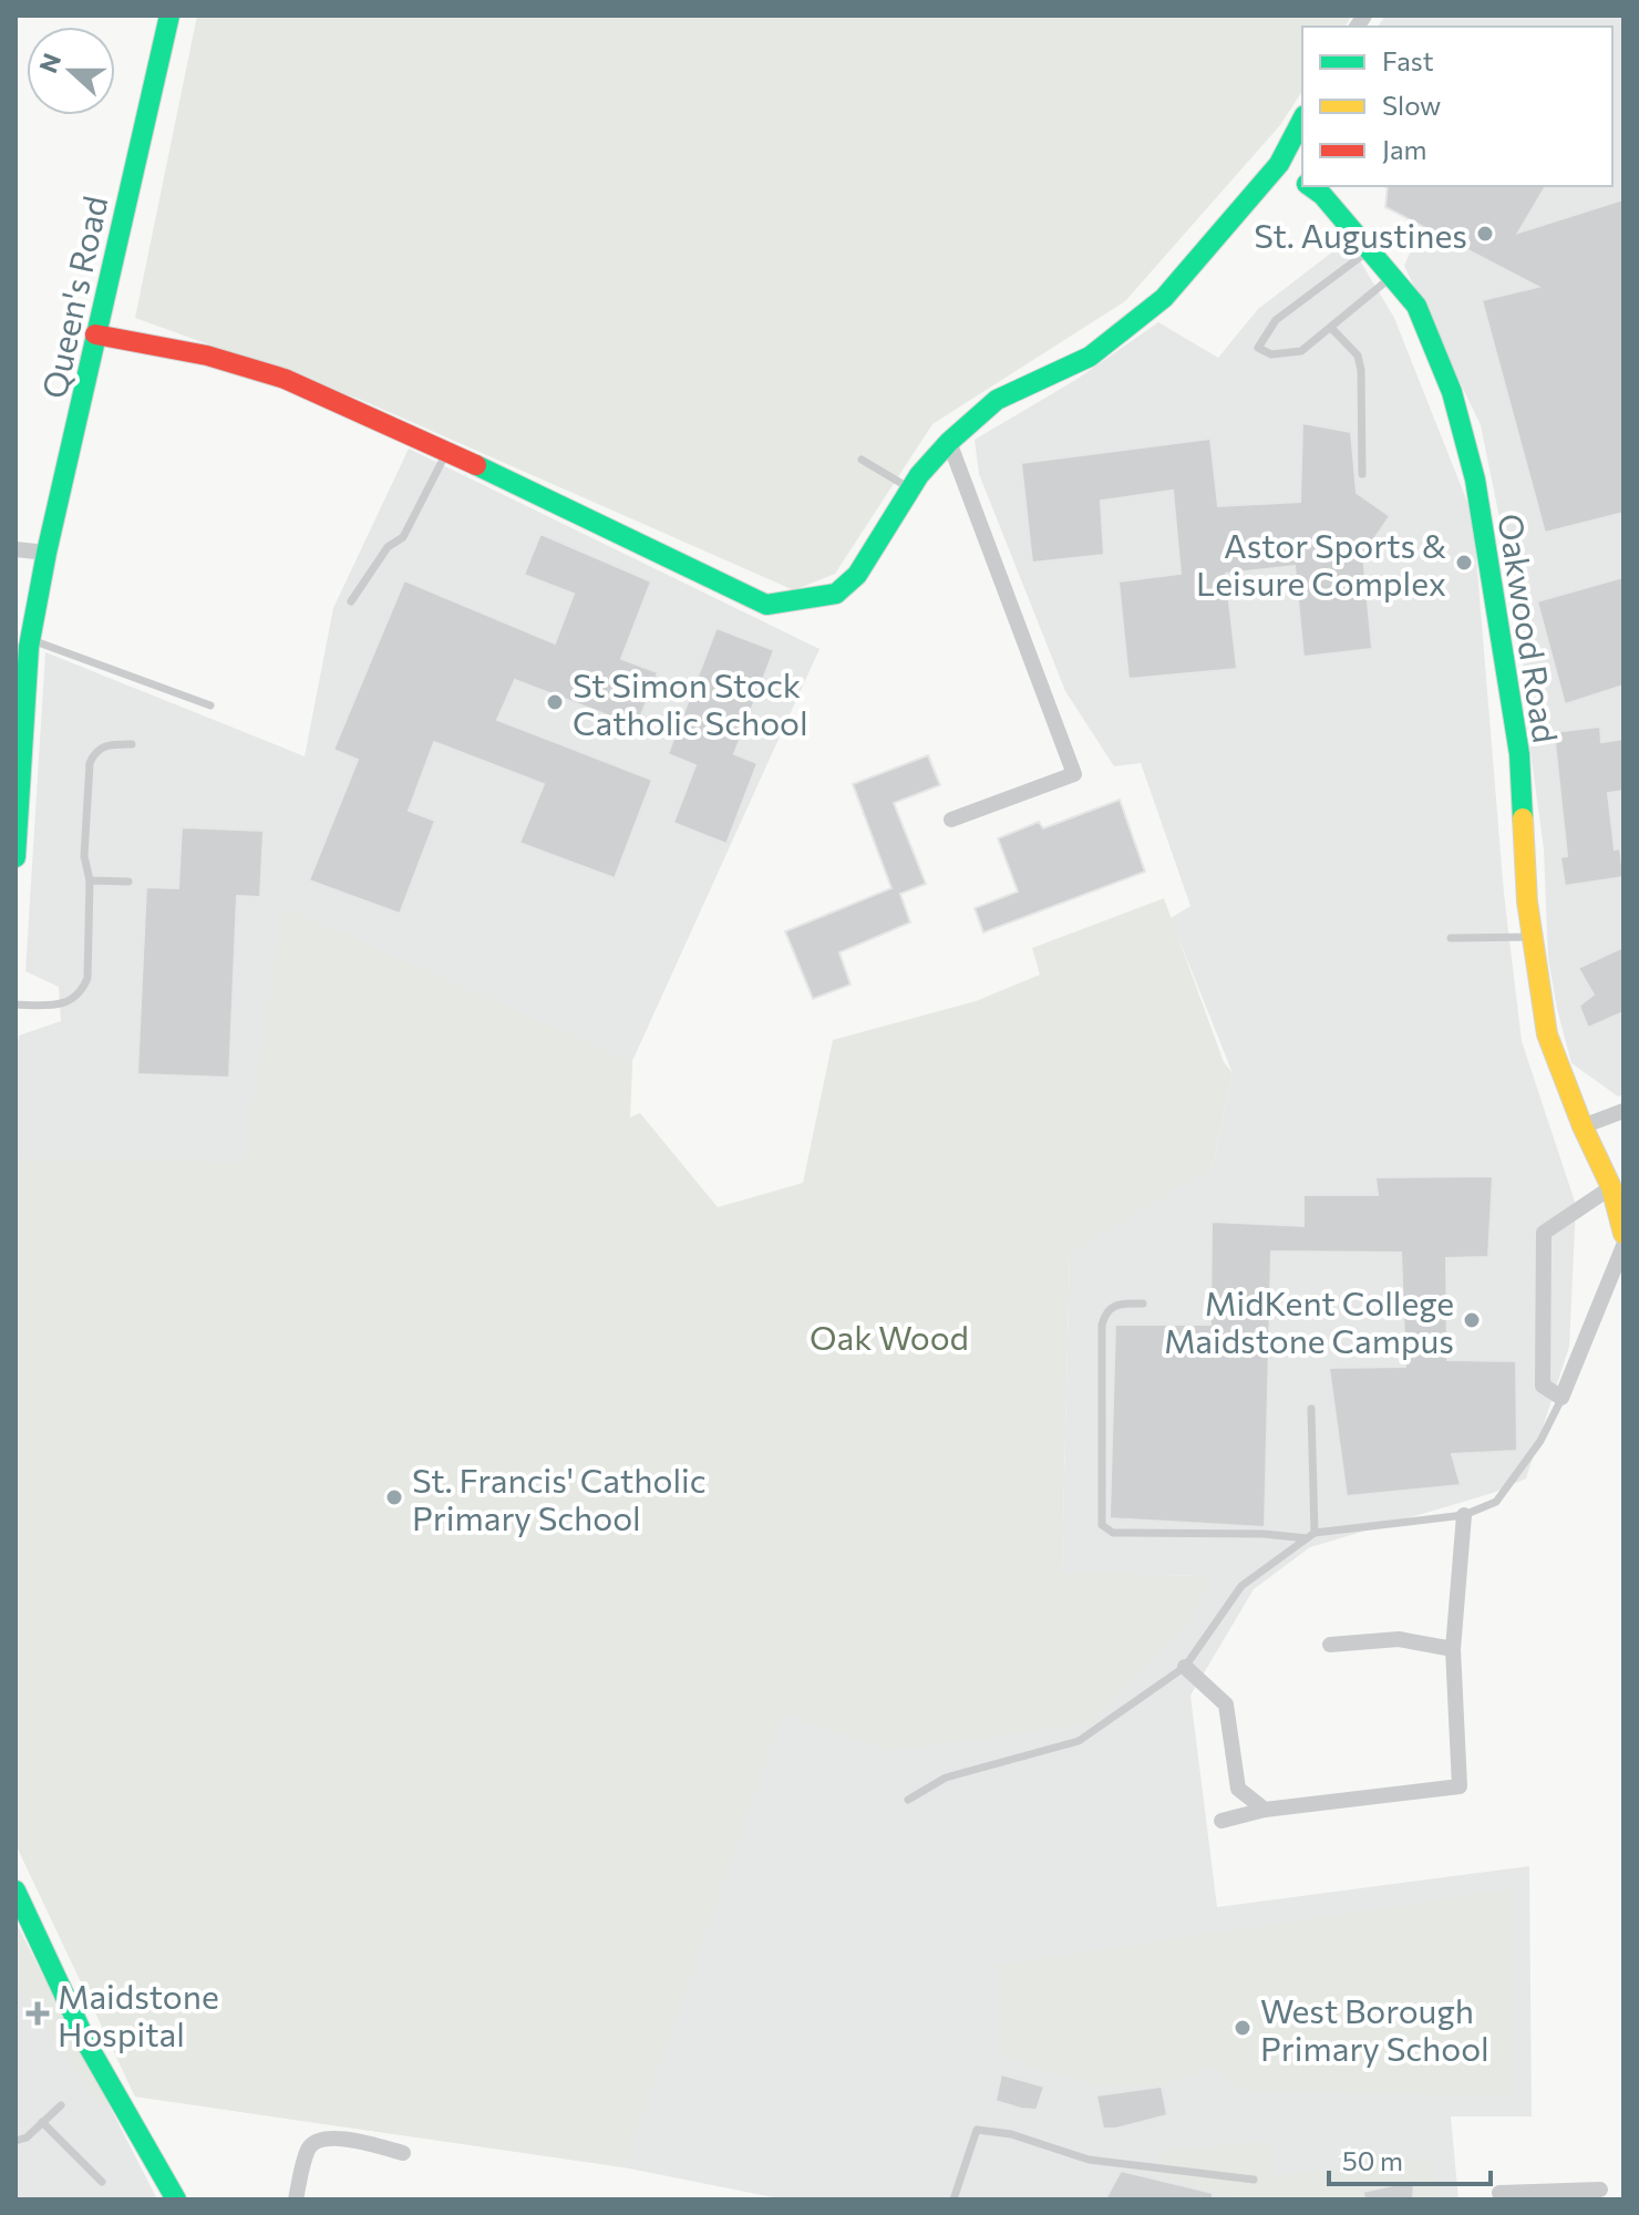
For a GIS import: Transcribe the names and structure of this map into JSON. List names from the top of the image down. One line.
{"streets":{"street":["Queen's Road","Oakwood Road"]},"parks":["Oak Wood"],"places":{"other":["St. Augustines","Astor Sports & Leisure Complex","St Simon Stock Catholic School","MidKent College Maidstone Campus","St. Francis' Catholic Primary School","West Borough Primary School"],"health":["Maidstone Hospital"]},"legend":["Fast","Slow","Jam"],"scale_bar":"50 m","north":"left"}
